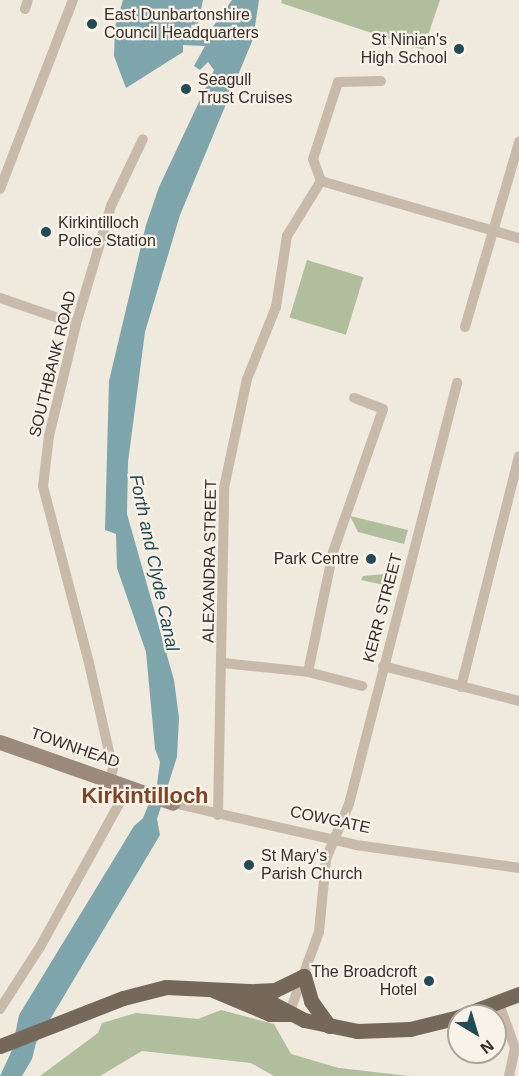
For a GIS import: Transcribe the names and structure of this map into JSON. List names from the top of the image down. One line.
{"streets":{"street":["SOUTHBANK ROAD","ALEXANDRA STREET","KERR STREET","TOWNHEAD","COWGATE"]},"crossings":[["SOUTHBANK ROAD","TOWNHEAD"],["ALEXANDRA STREET","COWGATE"],["KERR STREET","COWGATE"],["TOWNHEAD","COWGATE"]],"districts":["Kirkintilloch"],"water":["Forth and Clyde Canal"],"places":["East Dunbartonshire Council Headquarters","St Ninian's High School","Seagull Trust Cruises","Kirkintilloch Police Station","Park Centre","St Mary's Parish Church","The Broadcroft Hotel"],"north":"bottom right"}
